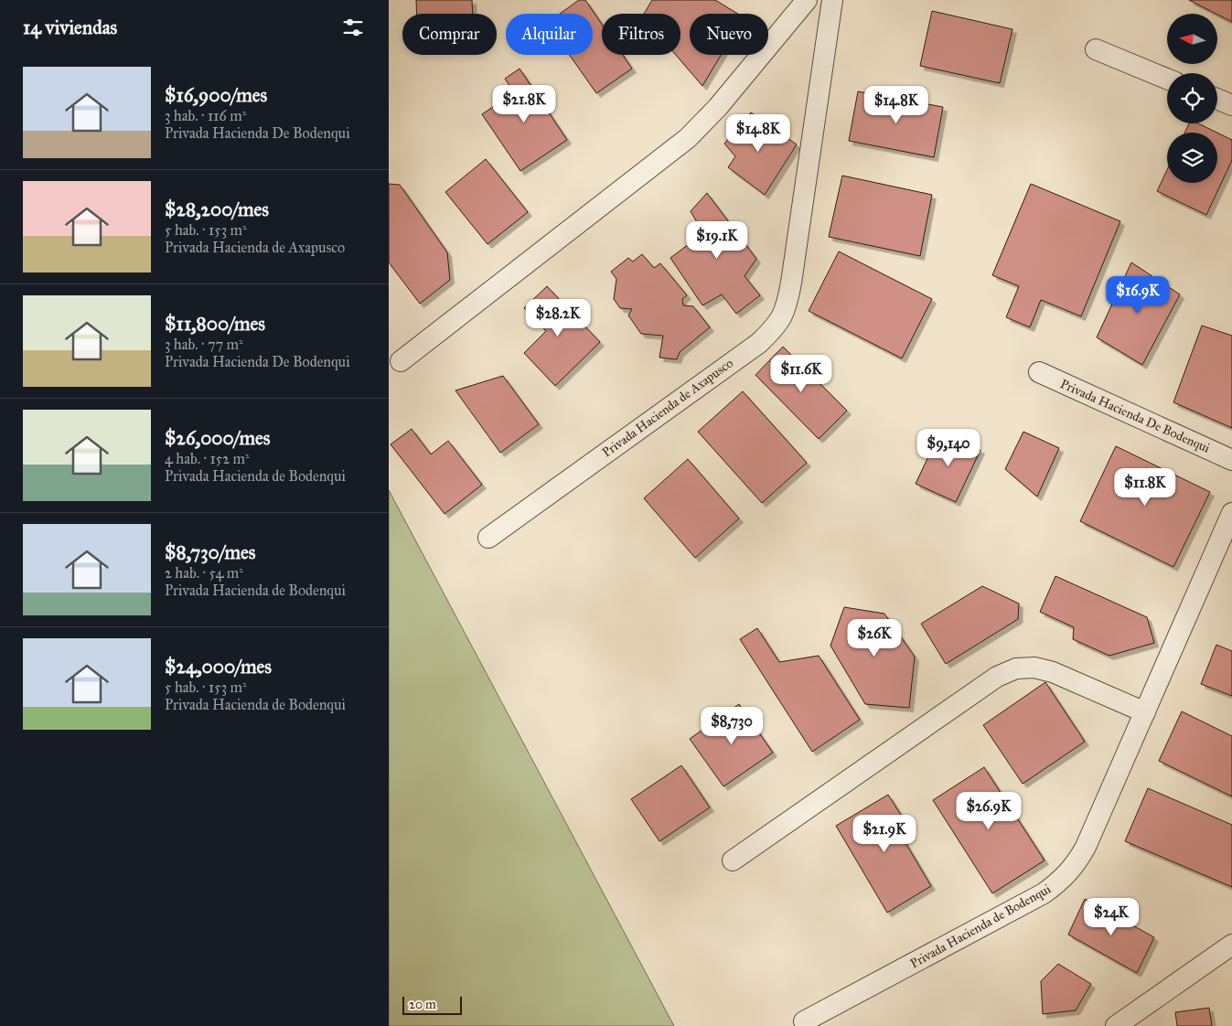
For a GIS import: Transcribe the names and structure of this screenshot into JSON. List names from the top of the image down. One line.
{"streets":{"street":["Privada Hacienda de Axapusco","Privada Hacienda De Bodenqui","Privada Hacienda de Bodenqui"]},"scale_bar":"20 m","north":"left","page":{"heading":"14 viviendas","chip":["Comprar","Alquilar","Filtros","Nuevo"],"list":[{"name":"$16,900/mes","note":"3 hab. · 116 m² · Privada Hacienda De Bodenqui"},{"name":"$28,200/mes","note":"5 hab. · 153 m² · Privada Hacienda de Axapusco"},{"name":"$11,800/mes","note":"3 hab. · 77 m² · Privada Hacienda De Bodenqui"},{"name":"$26,000/mes","note":"4 hab. · 152 m² · Privada Hacienda de Bodenqui"},{"name":"$8,730/mes","note":"2 hab. · 54 m² · Privada Hacienda de Bodenqui"},{"name":"$24,000/mes","note":"5 hab. · 153 m² · Privada Hacienda de Bodenqui"}],"price":["$21.8K","$14.8K","$14.8K","$19.1K","$16.9K","$28.2K","$11.6K","$9,140","$11.8K","$26K","$8,730","$26.9K","$21.9K","$24K"],"scale":"20 m"}}
